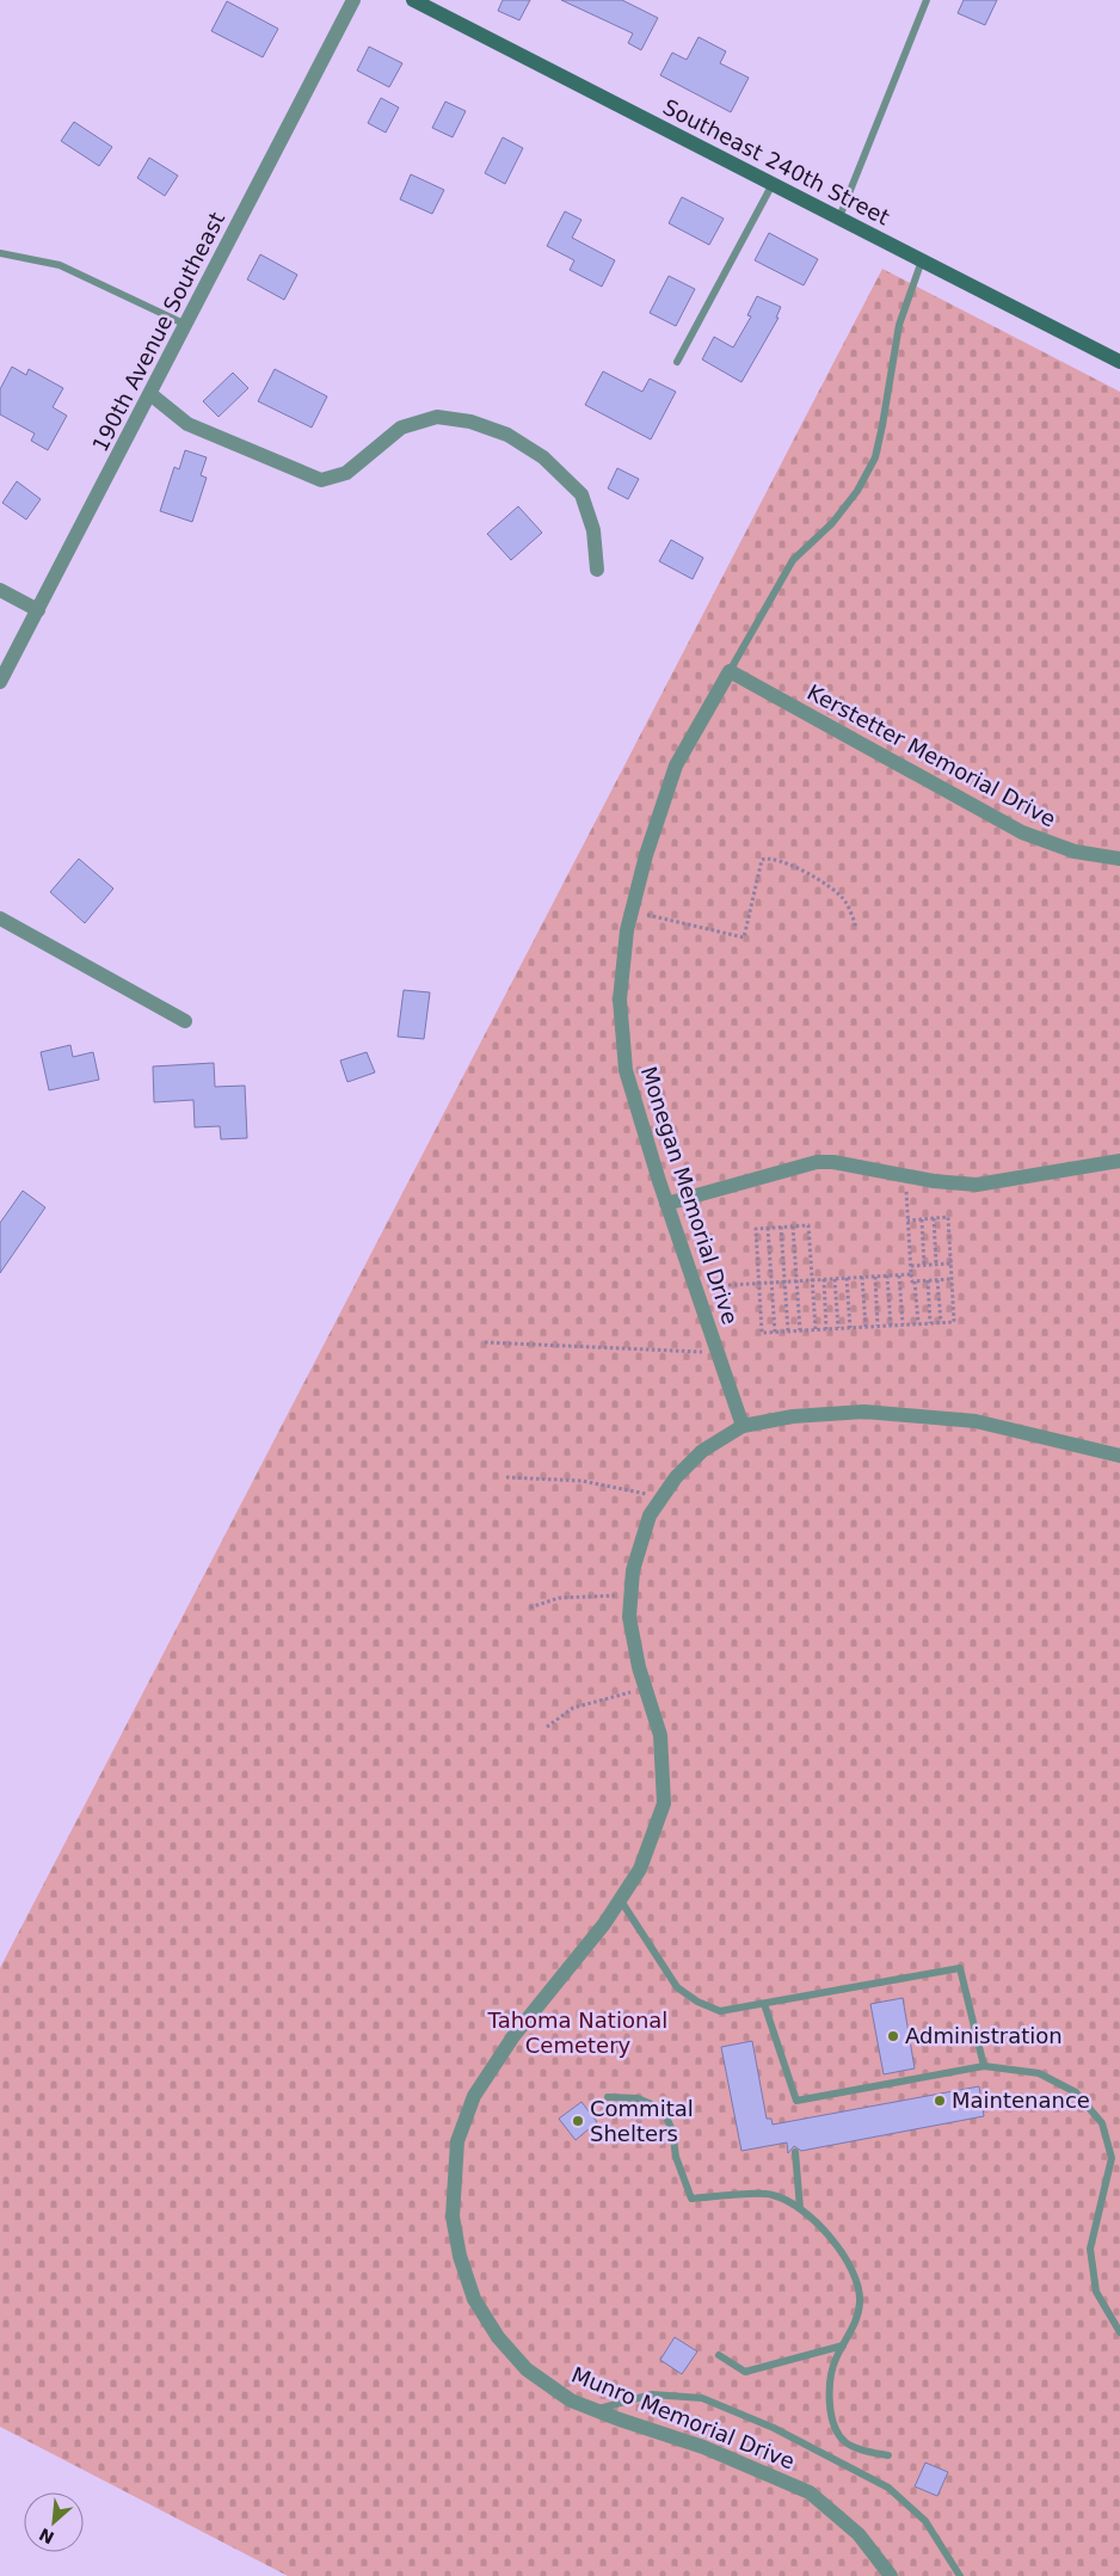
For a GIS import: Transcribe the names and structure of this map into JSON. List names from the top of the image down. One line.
{"streets":{"main road":["Southeast 240th Street"],"street":["190th Avenue Southeast","Kerstetter Memorial Drive","Monegan Memorial Drive","Munro Memorial Drive"]},"crossings":[["Kerstetter Memorial Drive","Monegan Memorial Drive"],["Monegan Memorial Drive","Munro Memorial Drive"]],"parks":["Tahoma National Cemetery"],"places":["Administration","Maintenance","Commital Shelters"],"north":"bottom left"}
